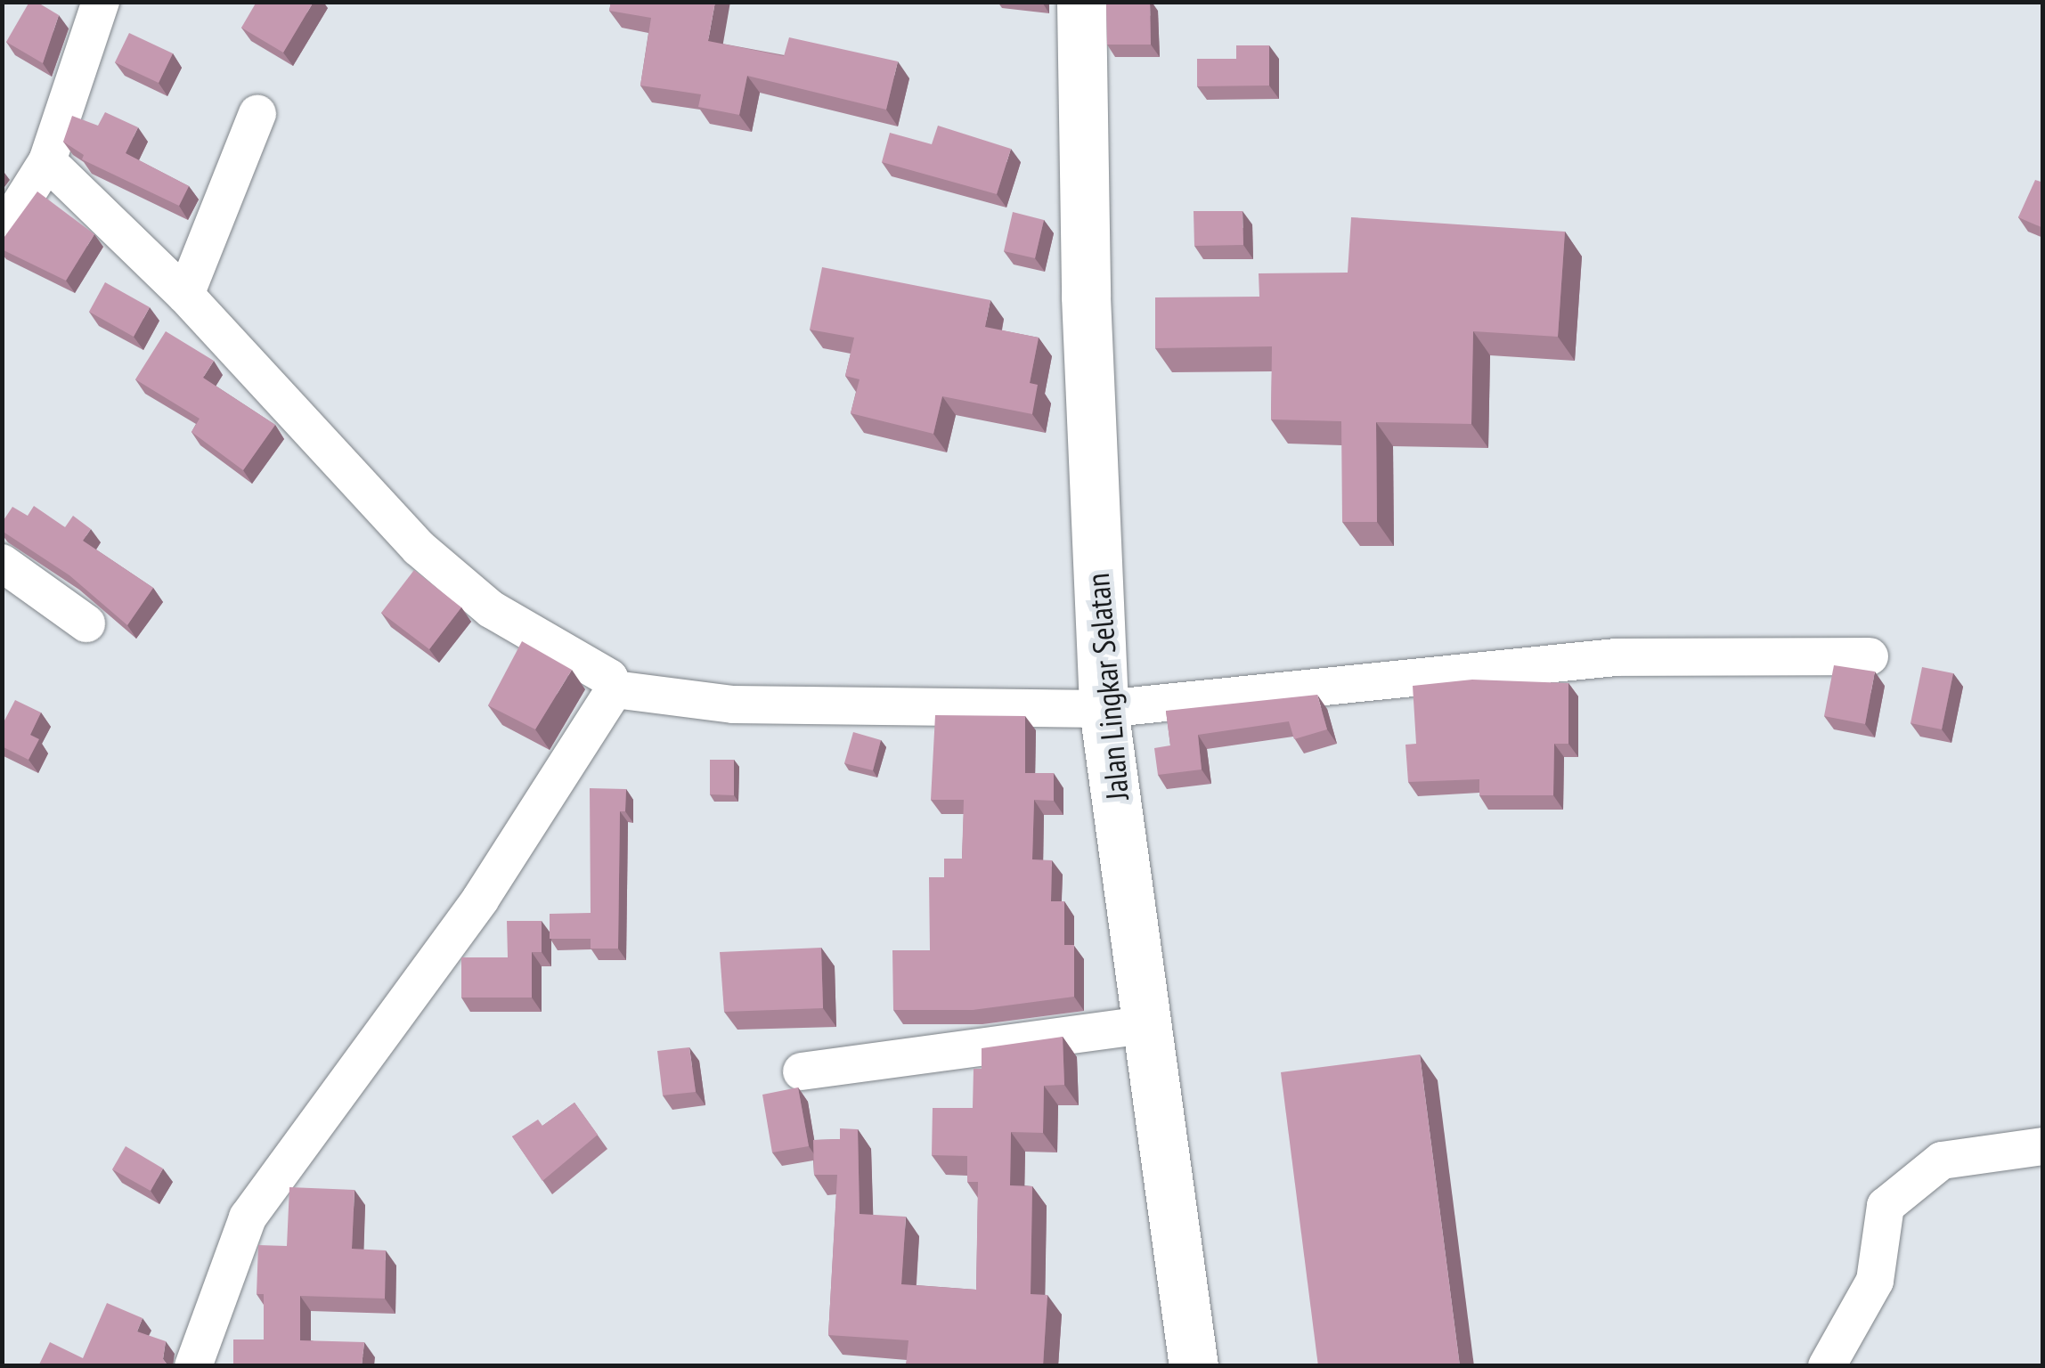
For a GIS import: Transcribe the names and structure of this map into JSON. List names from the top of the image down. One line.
{"streets":{"highway":["Jalan Lingkar Selatan"]}}
